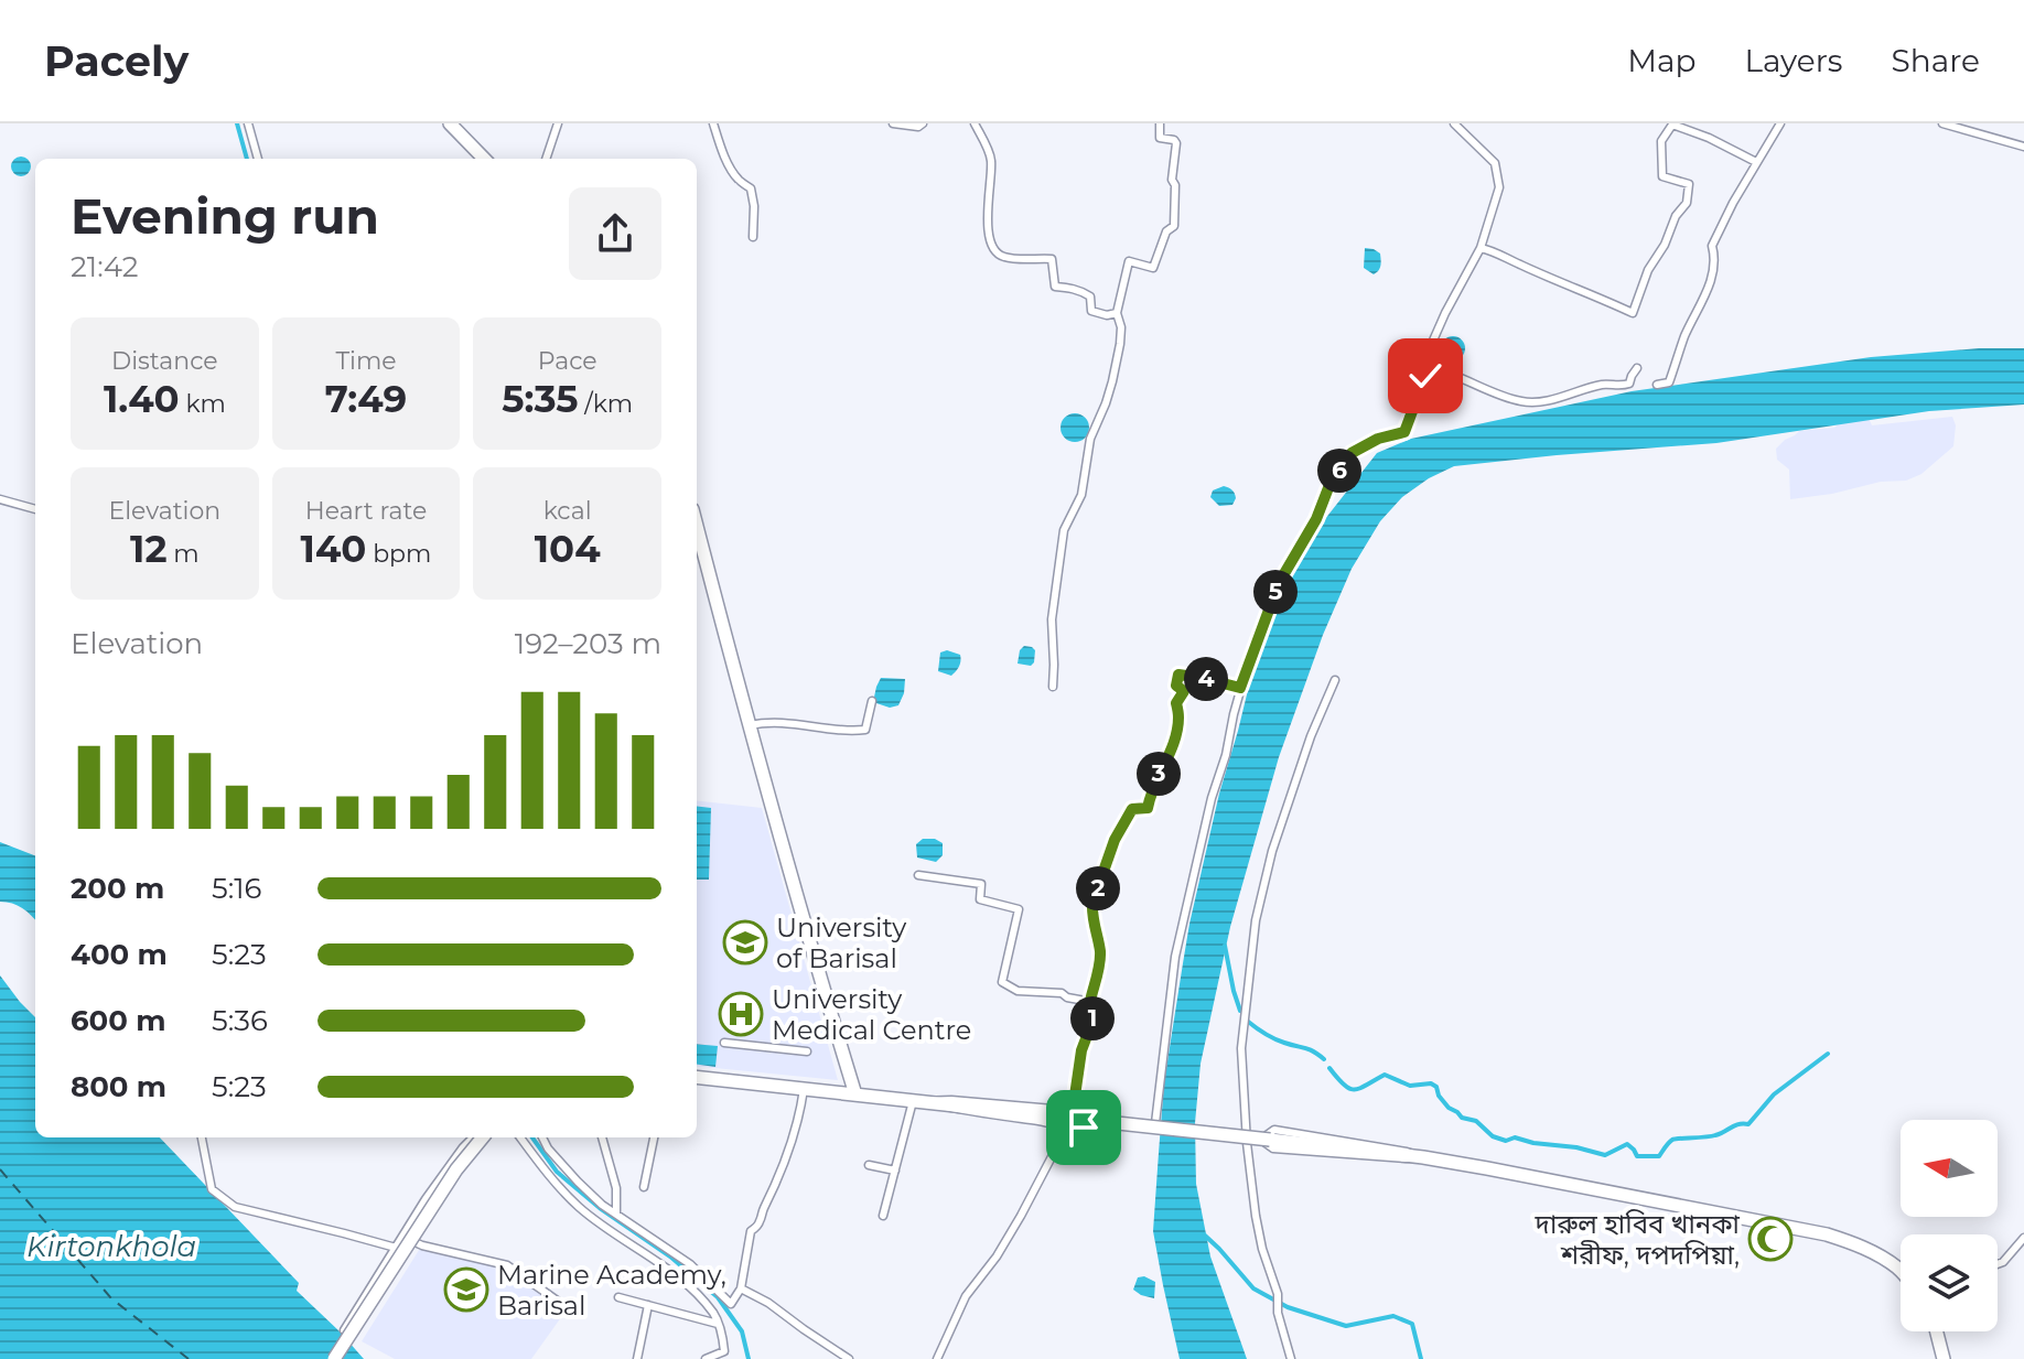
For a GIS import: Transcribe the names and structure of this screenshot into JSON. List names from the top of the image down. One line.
{"water":["Kirtonkhola"],"places":{"school or university":["University of Barisal","Marine Academy, Barisal"],"hospital":["University Medical Centre"],"mosque":["দারুল হাবিব খানকা শরীফ, দপদপিয়া,"]},"north":"left","page":{"header":"Pacely","nav":["Map","Layers","Share"],"heading":["Evening run","21:42"],"stats":[["Distance","1.40 km"],["Time","7:49"],["Pace","5:35 /km"],["Elevation","12 m"],["Heart rate","140 bpm"],["kcal","104"]],"pins":["6","5","4","3","2","1"],"chart":["Elevation","192–203 m"],"list":[{"name":"200 m","note":"5:16"},{"name":"400 m","note":"5:23"},{"name":"600 m","note":"5:36"},{"name":"800 m","note":"5:23"}]}}
